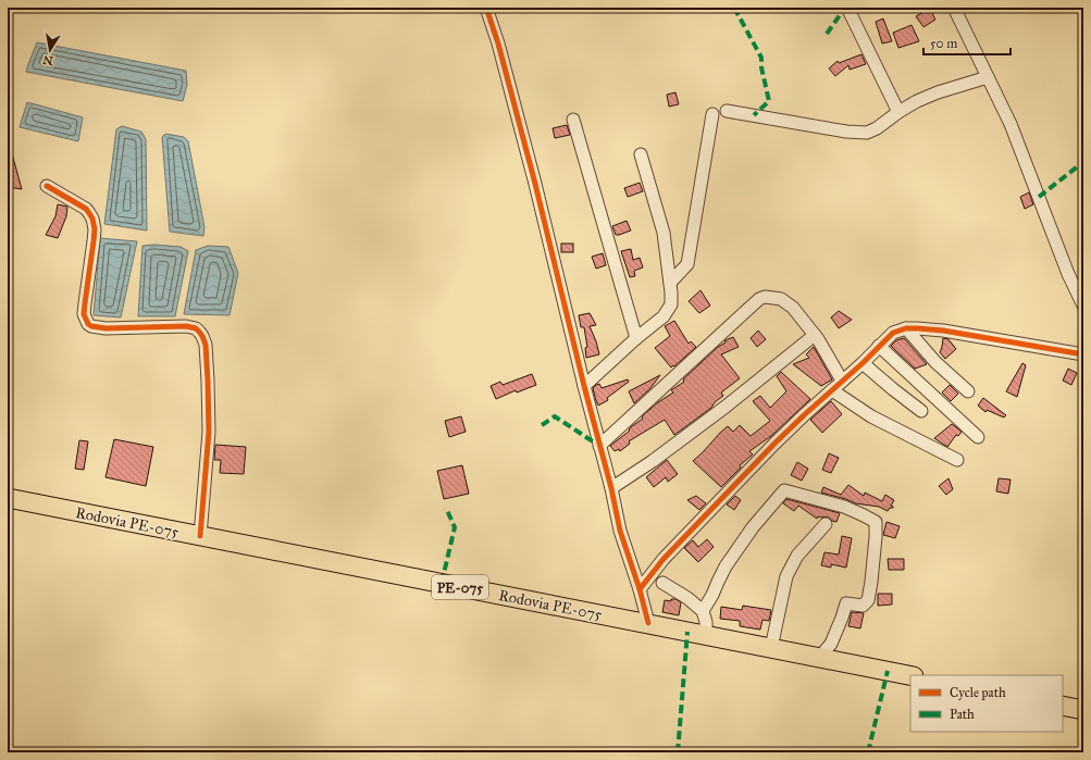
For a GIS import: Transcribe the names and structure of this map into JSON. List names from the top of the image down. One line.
{"streets":{"main road":["Rodovia PE-075","PE-075"]},"legend":["Cycle path","Path"],"scale_bar":"50 m","north":"bottom"}
